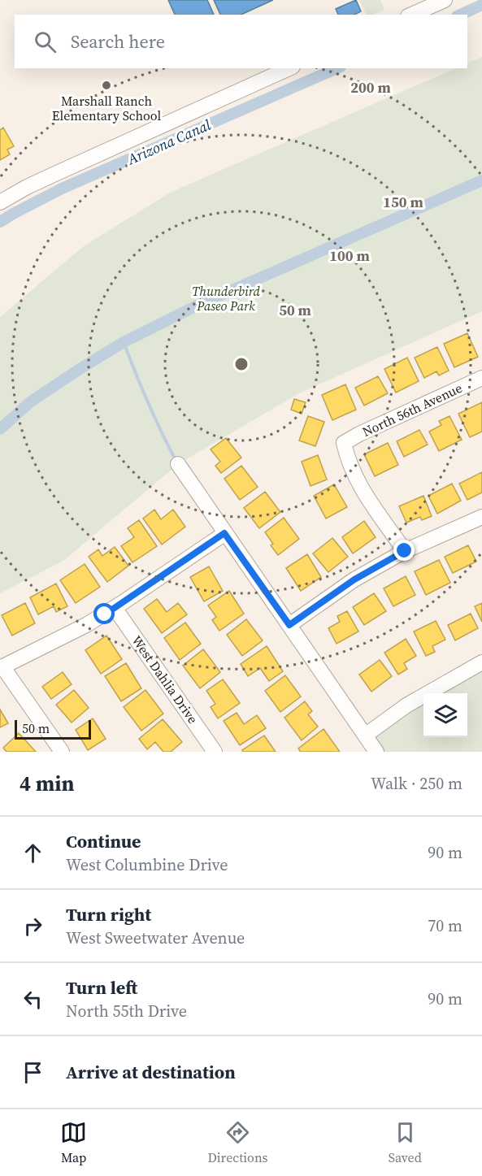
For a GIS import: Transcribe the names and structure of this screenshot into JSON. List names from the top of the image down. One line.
{"streets":{"street":["North 56th Avenue","West Dahlia Drive"]},"water":["Arizona Canal"],"parks":["Thunderbird Paseo Park"],"places":["Marshall Ranch Elementary School"],"scale_bar":"50 m","page":{"search":"Search here","scale":"50 m","heading":["4 min","Walk · 250 m"],"list":[["Continue","West Columbine Drive","90 m"],["Turn right","West Sweetwater Avenue","70 m"],["Turn left","North 55th Drive","90 m"],"Arrive at destination"],"nav":["Map","Directions","Saved"]},"rings":["200 m","150 m","100 m","50 m"]}
